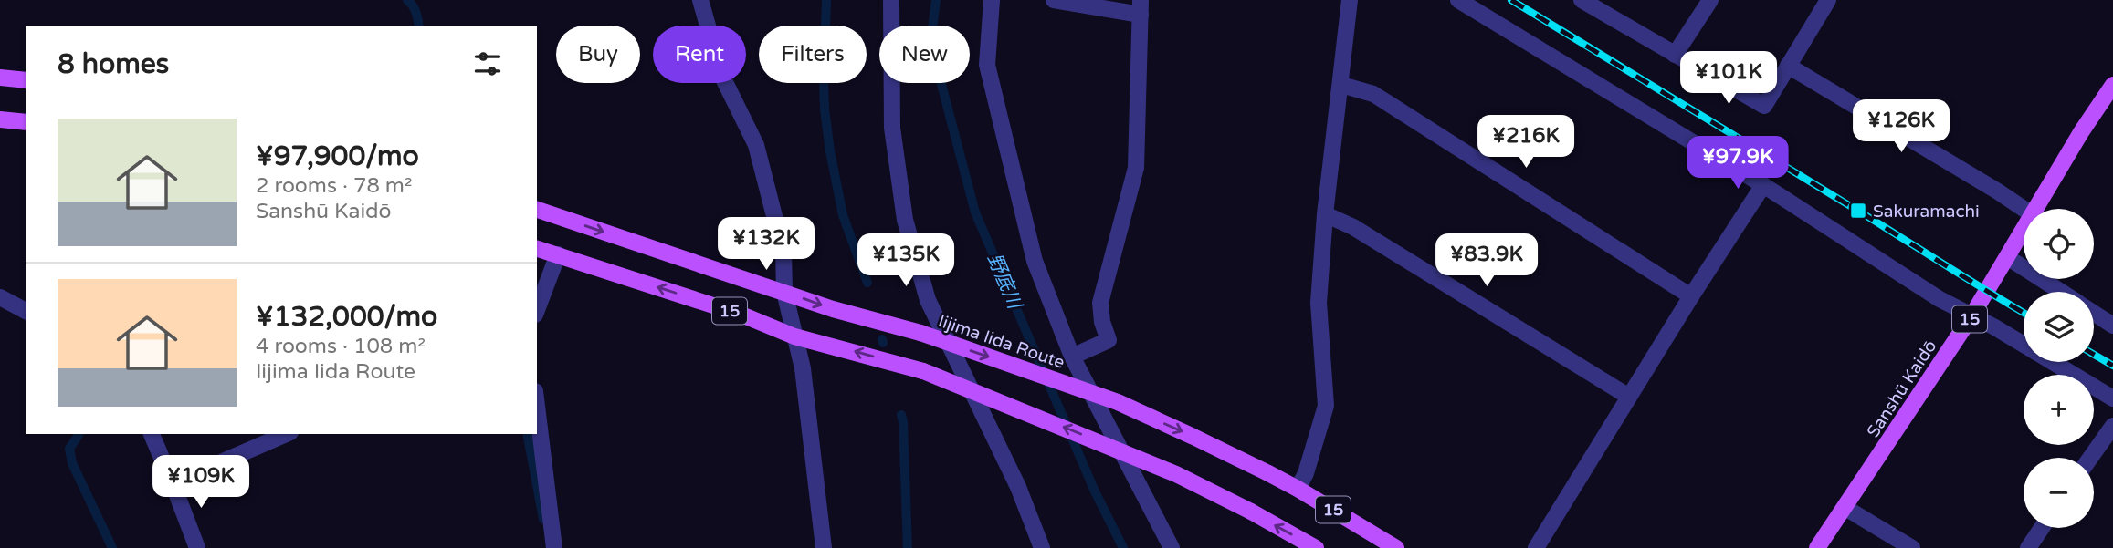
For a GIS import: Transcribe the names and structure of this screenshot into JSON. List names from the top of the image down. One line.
{"streets":{"main road":["15","Iijima Iida Route","Sanshū Kaidō"]},"water":["野底川"],"places":{"transit":["Sakuramachi"]},"page":{"chip":["Buy","Rent","Filters","New"],"heading":"8 homes","price":["¥101K","¥126K","¥216K","¥97.9K","¥132K","¥135K","¥83.9K","¥109K"],"list":[{"name":"¥97,900/mo","note":"2 rooms · 78 m² · Sanshū Kaidō"},{"name":"¥132,000/mo","note":"4 rooms · 108 m² · Iijima Iida Route"}],"map_buttons":["+","−"]}}
